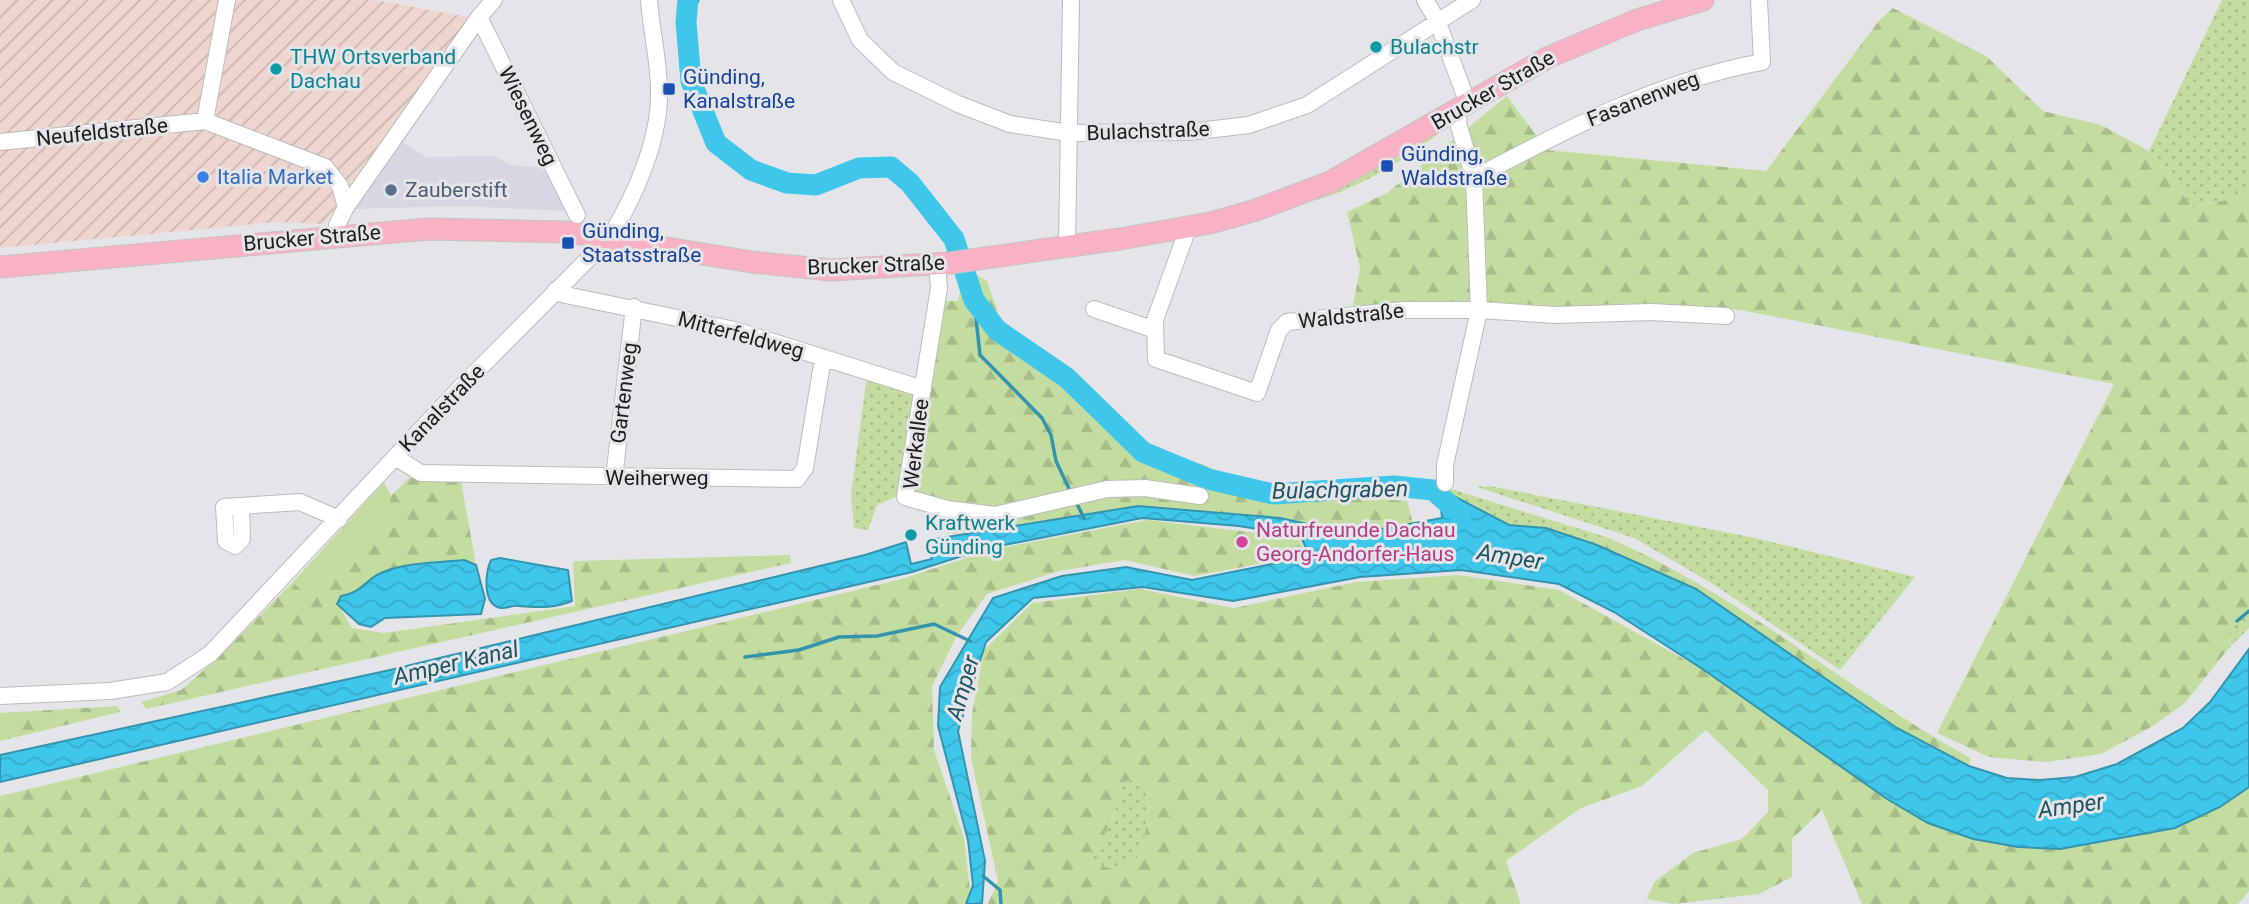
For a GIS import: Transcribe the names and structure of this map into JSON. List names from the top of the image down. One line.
{"streets":{"main road":["Brucker Straße"],"street":["Fasanenweg","Wiesenweg","Bulachstraße","Neufeldstraße","Waldstraße","Mitterfeldweg","Gartenweg","Kanalstraße","Werkallee","Weiherweg"]},"crossings":[["Brucker Straße","Kanalstraße"],["Brucker Straße","Werkallee"],["Mitterfeldweg","Gartenweg"],["Mitterfeldweg","Kanalstraße"],["Mitterfeldweg","Werkallee"],["Mitterfeldweg","Weiherweg"],["Gartenweg","Weiherweg"],["Kanalstraße","Weiherweg"]],"water":["Bulachgraben","Amper","Amper Kanal"],"places":{"other":["Bulachstr","THW Ortsverband Dachau","Italia Market","Zauberstift","Kraftwerk Günding","Naturfreunde Dachau Georg-Andorfer-Haus"],"transit":["Günding, Kanalstraße","Günding, Waldstraße","Günding, Staatsstraße"]}}
